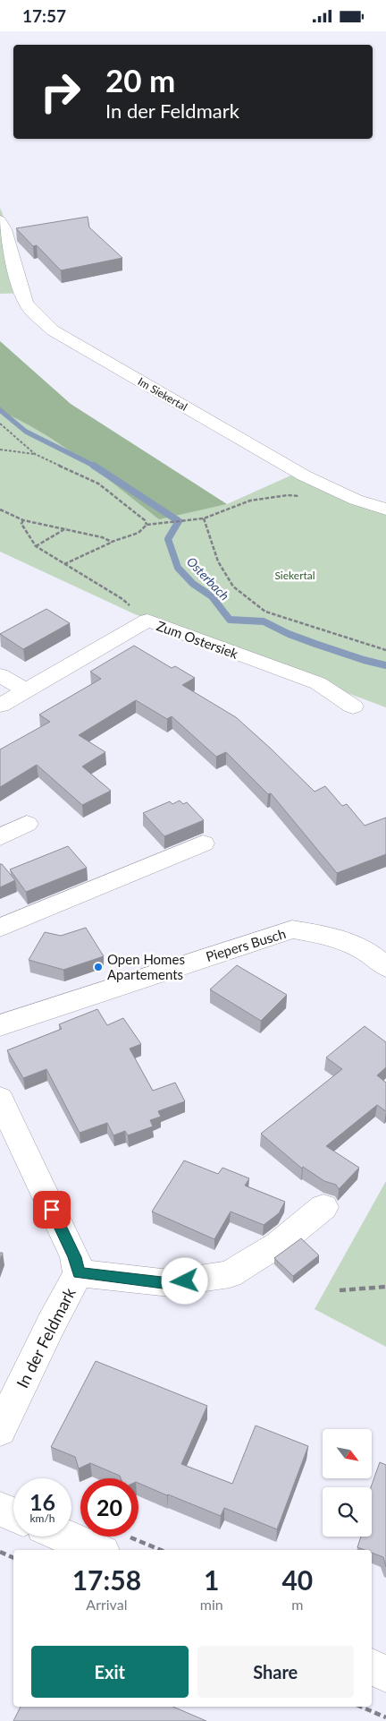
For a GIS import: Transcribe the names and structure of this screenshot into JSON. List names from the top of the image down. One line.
{"streets":{"street":["Im Siekertal","Zum Ostersiek","Piepers Busch","In der Feldmark"]},"water":["Osterbach"],"parks":["Siekertal"],"places":["Open Homes Apartements"],"north":"bottom right","page":{"status":"17:57","turn":["20 m","In der Feldmark"],"speed":"16 km/h","limit":"20","eta":["17:58","Arrival","1","min","40","m"],"buttons":["Exit","Share"]}}
